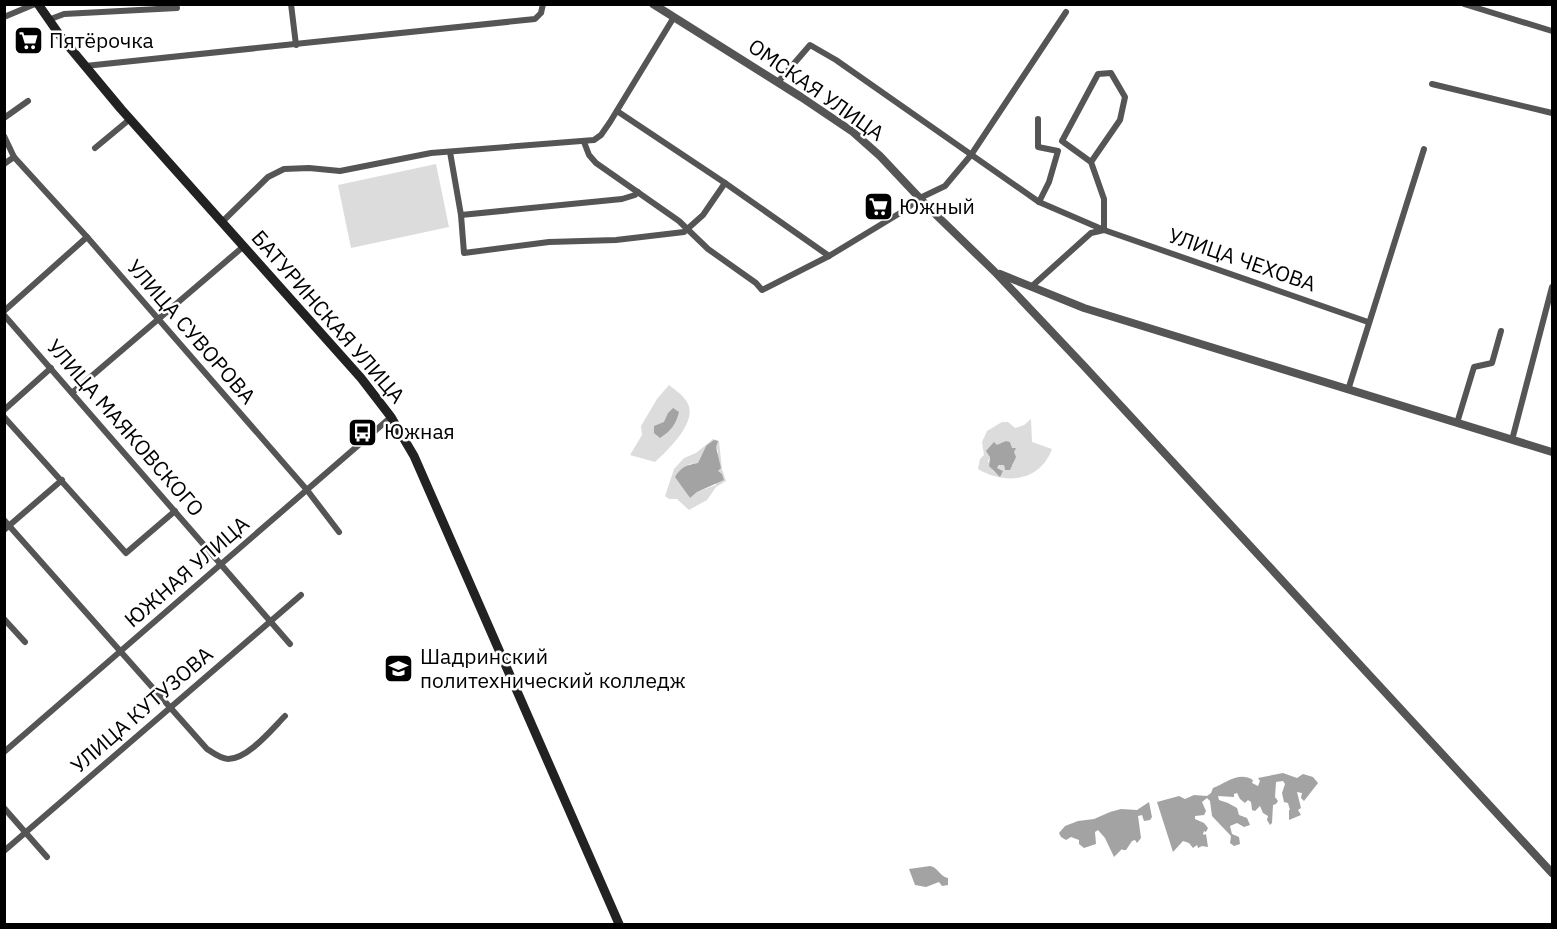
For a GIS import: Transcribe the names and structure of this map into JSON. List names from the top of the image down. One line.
{"streets":{"main road":["БАТУРИНСКАЯ УЛИЦА"],"street":["ОМСКАЯ УЛИЦА","УЛИЦА ЧЕХОВА","УЛИЦА СУВОРОВА","УЛИЦА МАЯКОВСКОГО","ЮЖНАЯ УЛИЦА","УЛИЦА КУТУЗОВА"]},"crossings":[["ОМСКАЯ УЛИЦА","УЛИЦА ЧЕХОВА"],["БАТУРИНСКАЯ УЛИЦА","ЮЖНАЯ УЛИЦА"],["УЛИЦА СУВОРОВА","ЮЖНАЯ УЛИЦА"],["УЛИЦА МАЯКОВСКОГО","ЮЖНАЯ УЛИЦА"],["УЛИЦА МАЯКОВСКОГО","УЛИЦА КУТУЗОВА"]],"places":{"supermarket":["Пятёрочка","Южный"],"bus stop":["Южная"],"school or university":["Шадринский политехнический колледж"]}}
